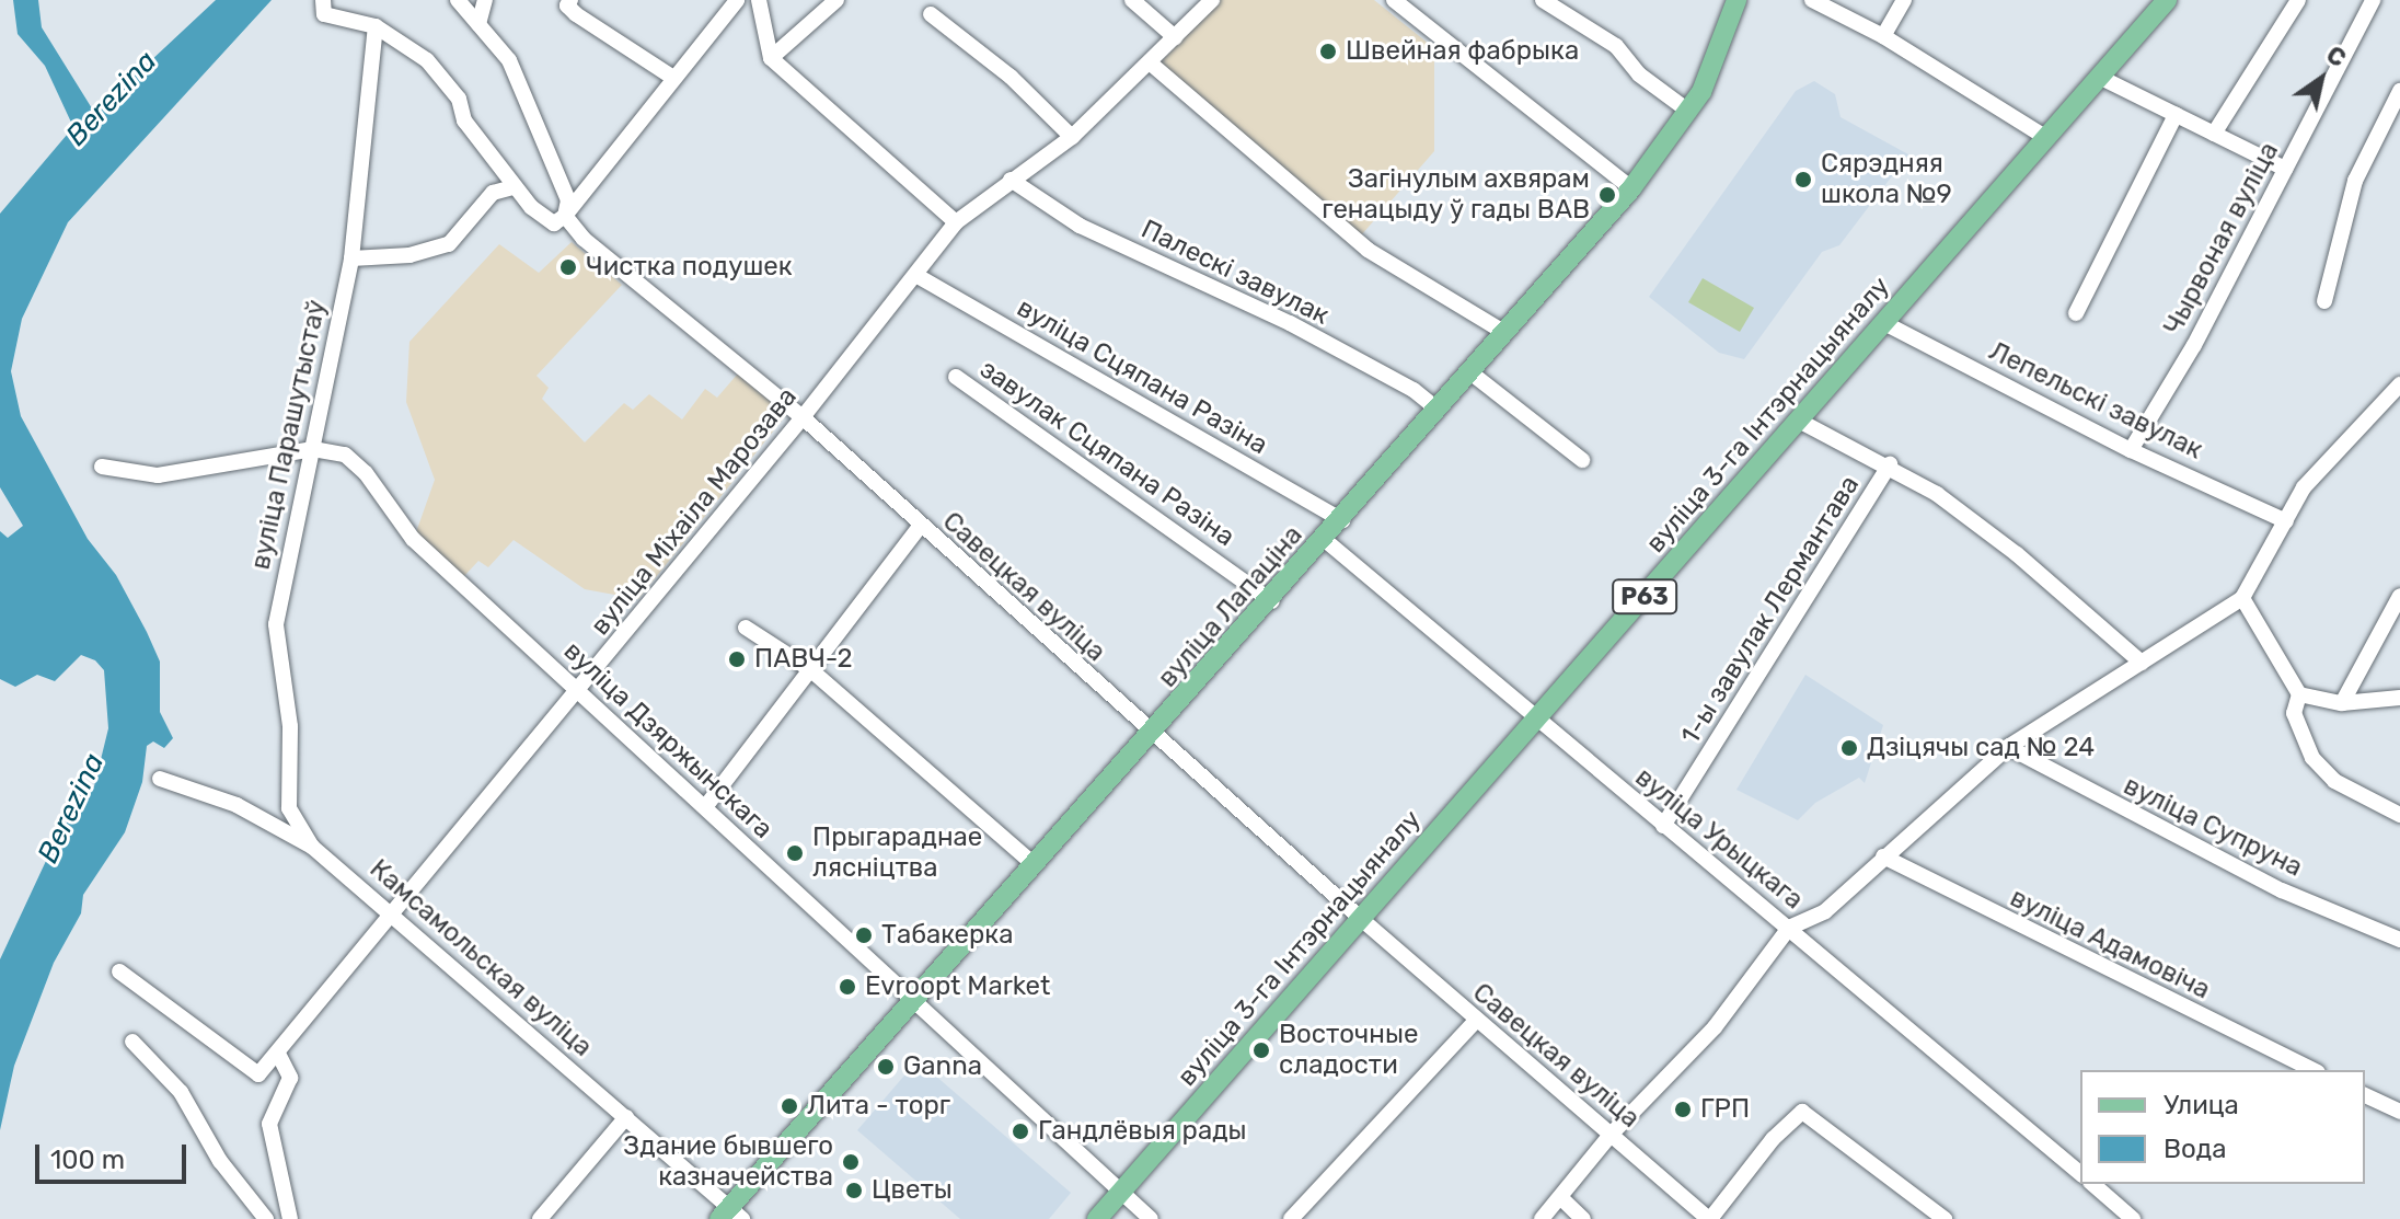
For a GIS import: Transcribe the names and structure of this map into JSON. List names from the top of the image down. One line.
{"streets":{"main road":["вуліца 3-га Інтэрнацыяналу","Р63","вуліца Лапаціна"],"street":["Чырвоная вуліца","Палескі завулак","вуліца Сцяпана Разіна","Лепельскі завулак","вуліца Парашутыстаў","завулак Сцяпана Разіна","вуліца Міхаіла Марозава","Савецкая вуліца","1-ы завулак Лермантава","вуліца Дзяржынскага","вуліца Супруна","вуліца Урыцкага","вуліца Адамовіча","Камсамольская вуліца"]},"crossings":[["Чырвоная вуліца","Лепельскі завулак"],["Палескі завулак","вуліца Міхаіла Марозава"],["Палескі завулак","вуліца Лапаціна"],["вуліца Сцяпана Разіна","вуліца Міхаіла Марозава"],["вуліца Сцяпана Разіна","вуліца Лапаціна"],["Лепельскі завулак","вуліца 3-га Інтэрнацыяналу"],["вуліца 3-га Інтэрнацыяналу","Савецкая вуліца"],["вуліца 3-га Інтэрнацыяналу","вуліца Дзяржынскага"],["вуліца 3-га Інтэрнацыяналу","вуліца Урыцкага"],["вуліца Парашутыстаў","Савецкая вуліца"],["вуліца Парашутыстаў","вуліца Дзяржынскага"],["вуліца Парашутыстаў","Камсамольская вуліца"],["завулак Сцяпана Разіна","вуліца Лапаціна"],["вуліца Міхаіла Марозава","Савецкая вуліца"],["вуліца Міхаіла Марозава","вуліца Дзяржынскага"],["вуліца Міхаіла Марозава","Камсамольская вуліца"],["Савецкая вуліца","вуліца Лапаціна"],["вуліца Лапаціна","вуліца Дзяржынскага"],["вуліца Лапаціна","вуліца Урыцкага"],["вуліца Лапаціна","Камсамольская вуліца"],["1-ы завулак Лермантава","вуліца Урыцкага"]],"water":["Berezina"],"places":["Швейная фабрыка","Сярэдняя школа №9","Загінулым ахвярам генацыду ў гады ВАВ","Чистка подушек","ПАВЧ-2","Дзіцячы сад № 24","Прыгараднае лясніцтва","Табакерка","Evroopt Market","Восточные сладости","Ganna","Лита - торг","ГРП","Гандлёвыя рады","Здание бывшего казначейства","Цветы"],"legend":["Улица","Вода"],"scale_bar":"100 m","north":"top right"}
